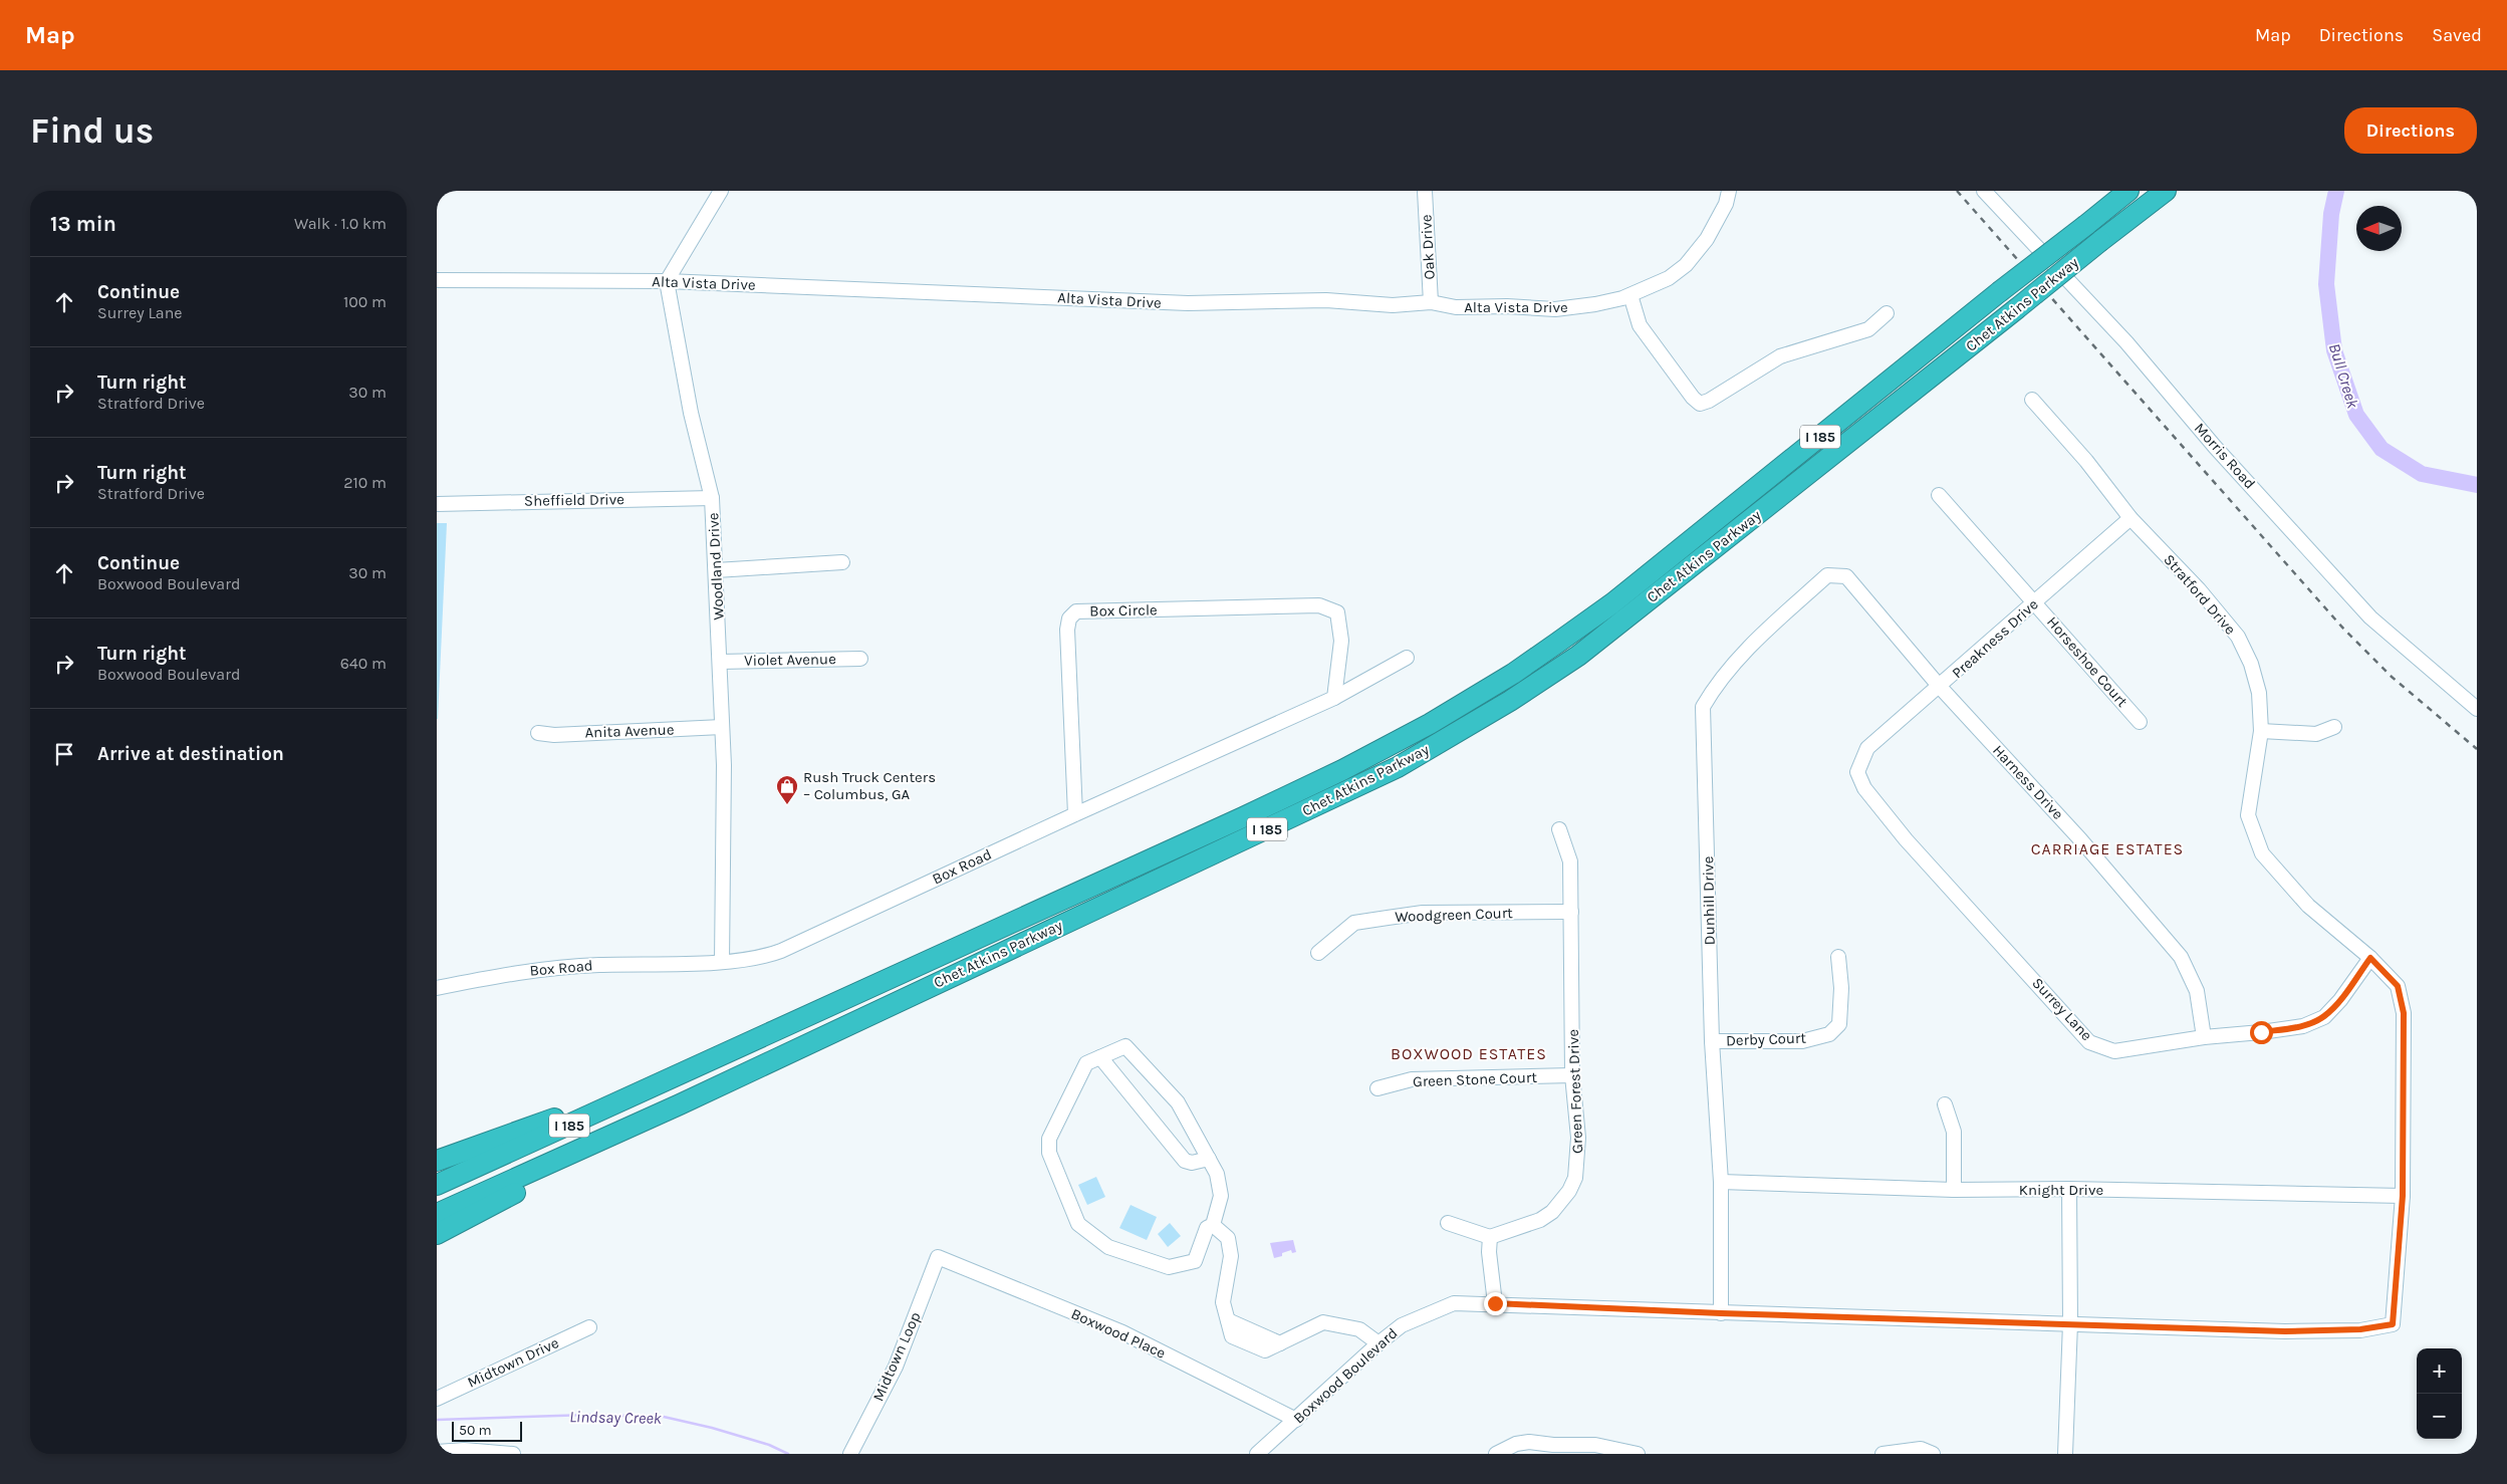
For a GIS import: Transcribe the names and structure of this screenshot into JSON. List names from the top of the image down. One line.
{"streets":{"highway":["Chet Atkins Parkway","I 185"],"street":["Oak Drive","Alta Vista Drive","Morris Road","Sheffield Drive","Woodland Drive","Stratford Drive","Box Circle","Preakness Drive","Violet Avenue","Horseshoe Court","Anita Avenue","Harness Drive","Box Road","Dunhill Drive","Woodgreen Court","Surrey Lane","Derby Court","Green Stone Court","Green Forest Drive","Knight Drive","Boxwood Place","Midtown Loop","Midtown Drive","Boxwood Boulevard"]},"crossings":[["Oak Drive","Alta Vista Drive"],["Alta Vista Drive","Woodland Drive"],["Sheffield Drive","Woodland Drive"],["Woodland Drive","Violet Avenue"],["Woodland Drive","Anita Avenue"],["Woodland Drive","Box Road"],["Stratford Drive","Preakness Drive"],["Stratford Drive","Surrey Lane"],["Stratford Drive","Knight Drive"],["Stratford Drive","Boxwood Boulevard"],["Box Circle","Box Road"],["Preakness Drive","Horseshoe Court"],["Preakness Drive","Harness Drive"],["Preakness Drive","Surrey Lane"],["Harness Drive","Dunhill Drive"],["Harness Drive","Surrey Lane"],["Dunhill Drive","Derby Court"],["Dunhill Drive","Knight Drive"],["Dunhill Drive","Boxwood Boulevard"],["Woodgreen Court","Green Forest Drive"],["Green Stone Court","Green Forest Drive"],["Boxwood Place","Midtown Loop"],["Boxwood Place","Boxwood Boulevard"]],"districts":["CARRIAGE ESTATES","BOXWOOD ESTATES"],"water":["Bull Creek","Lindsay Creek"],"places":{"shop":["Rush Truck Centers – Columbus, GA"]},"scale_bar":"50 m","north":"left","page":{"header":"Map","nav":["Map","Directions","Saved"],"buttons":"Directions","title":"Find us","heading":["13 min","Walk · 1.0 km"],"list":[["Continue","Surrey Lane","100 m"],["Turn right","Stratford Drive","30 m"],["Turn right","Stratford Drive","210 m"],["Continue","Boxwood Boulevard","30 m"],["Turn right","Boxwood Boulevard","640 m"],"Arrive at destination"],"map_buttons":["+","−"],"scale":"50 m"}}
